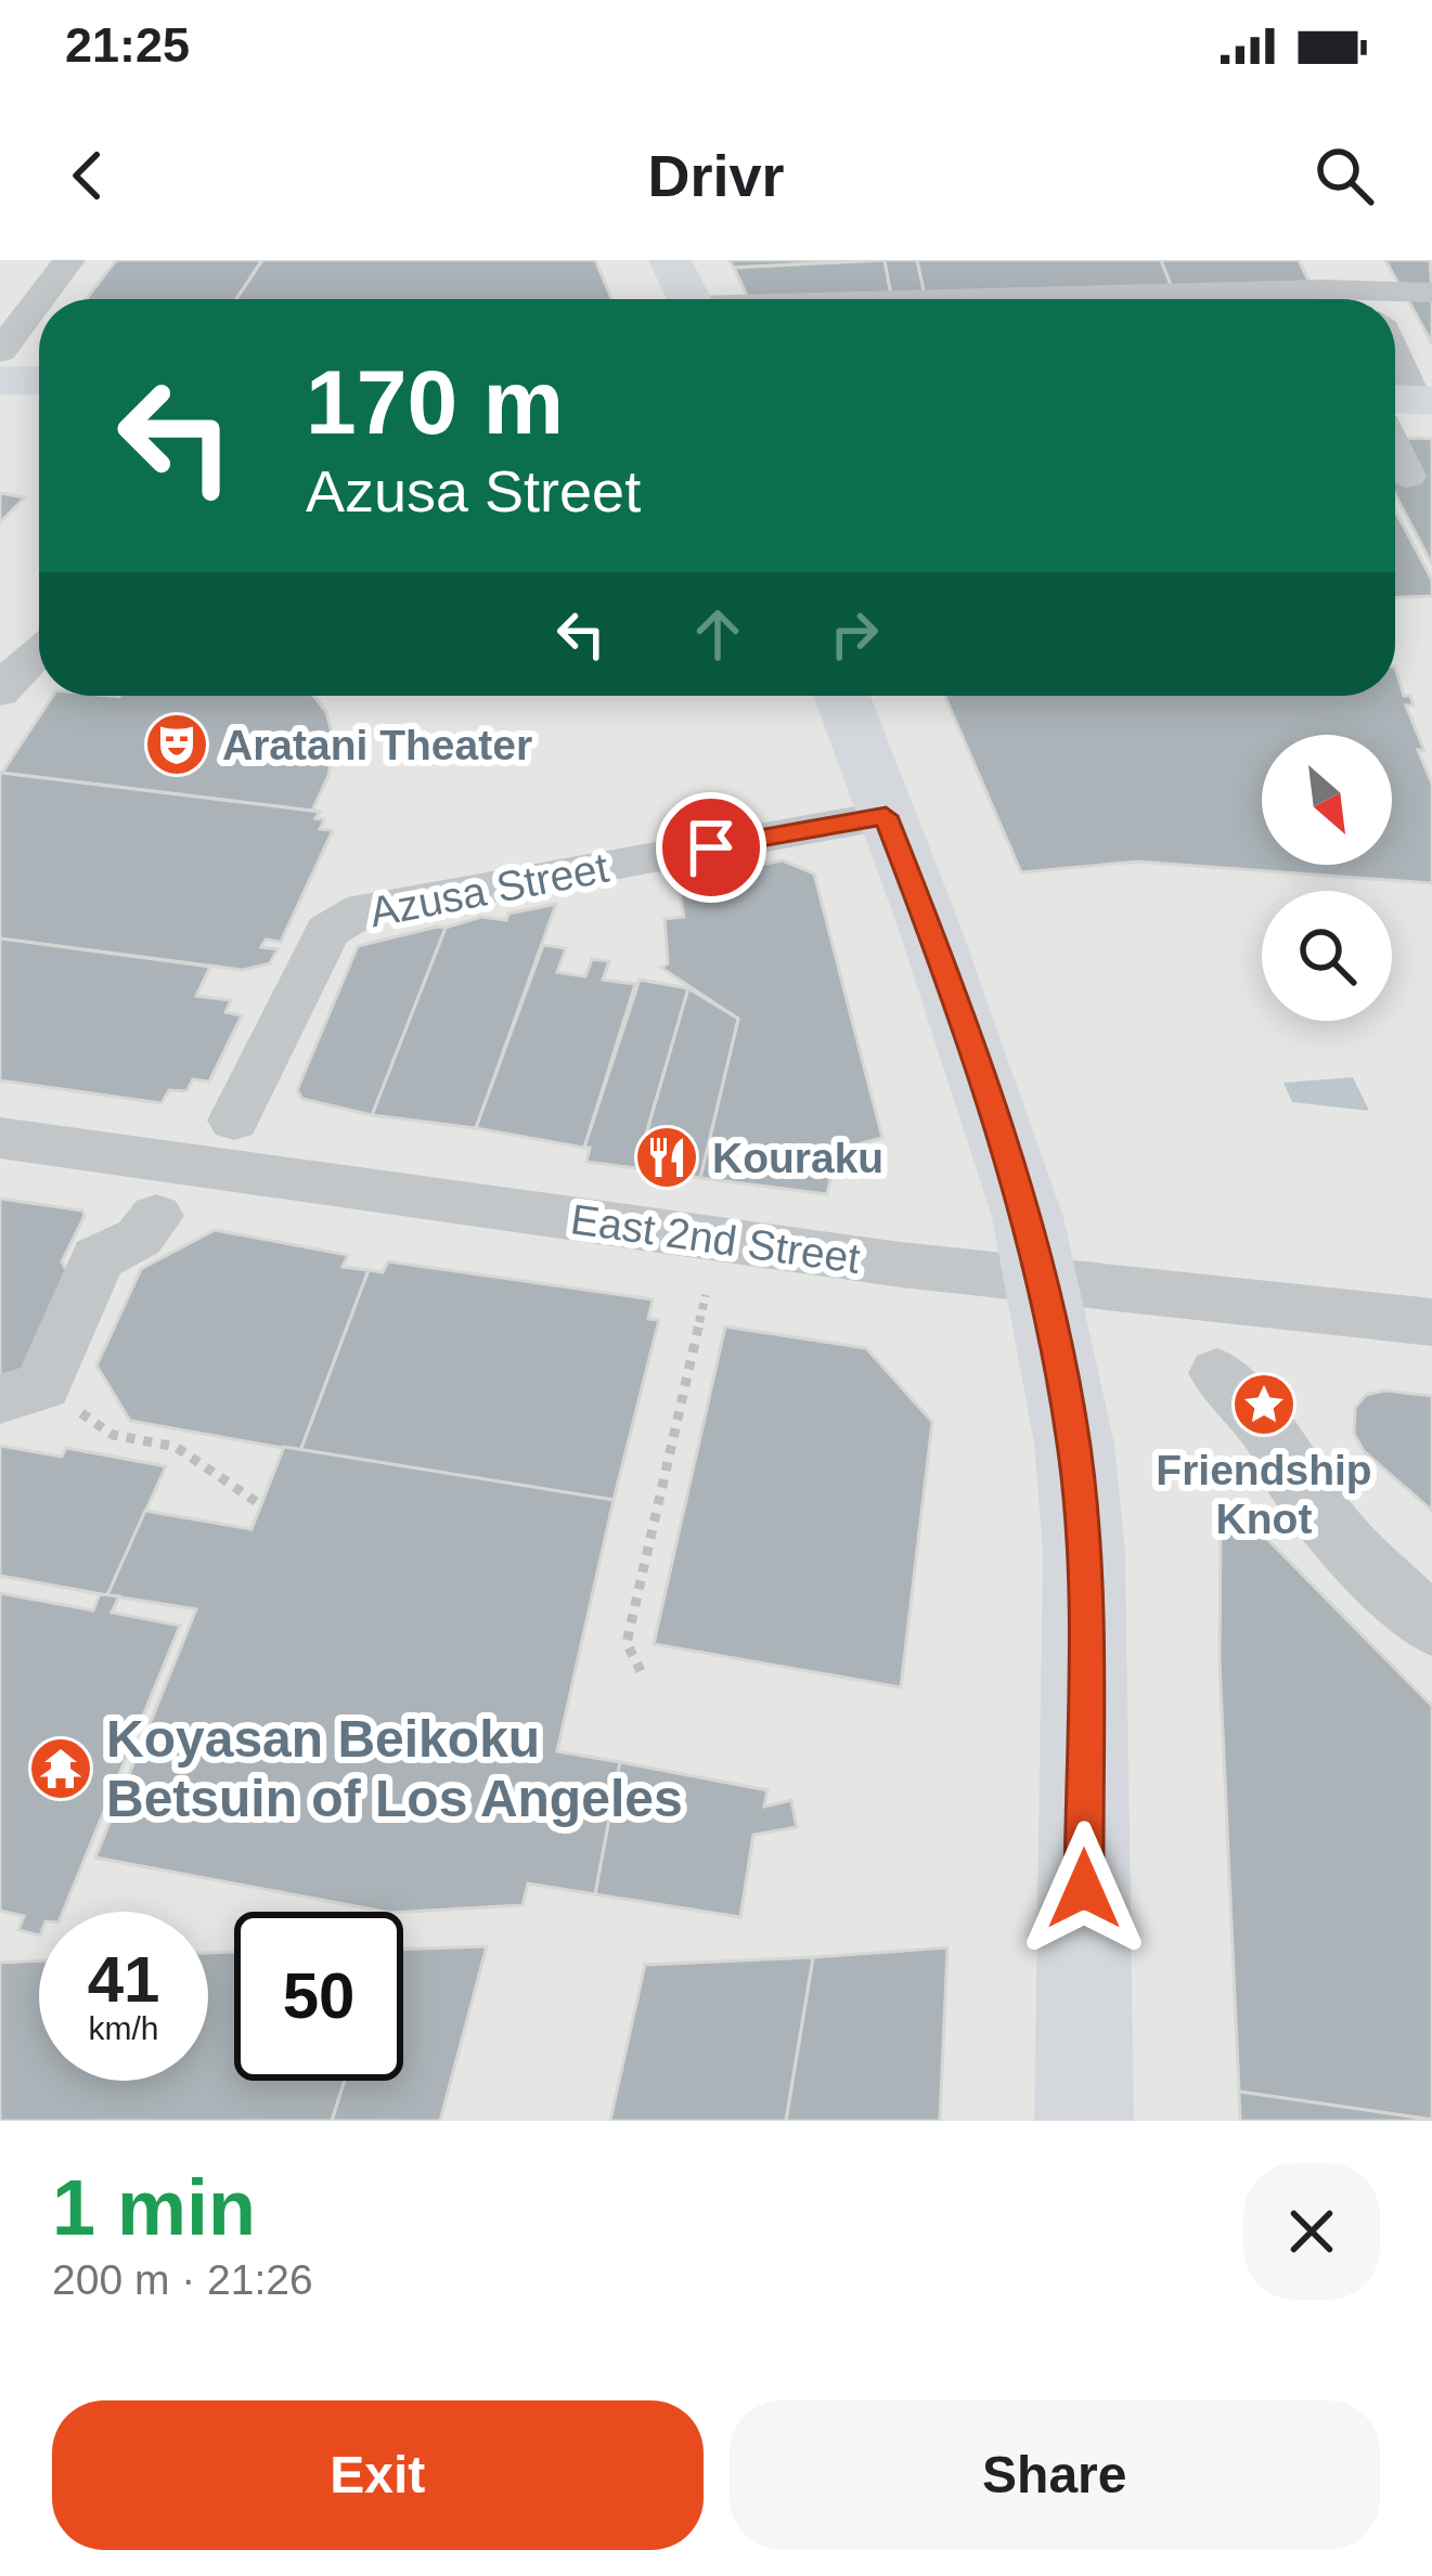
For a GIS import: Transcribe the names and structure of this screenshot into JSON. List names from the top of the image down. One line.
{"streets":{"street":["Azusa Street","East 2nd Street"]},"places":{"theatre":["Aratani Theater"],"restaurant":["Kouraku"],"place":["Friendship Knot"],"temple":["Koyasan Beikoku Betsuin of Los Angeles"]},"north":"bottom right","page":{"status":"21:25","header":"Drivr","turn":["170 m","Azusa Street"],"speed":"41 km/h","limit":"50","heading":["1 min","200 m · 21:26"],"buttons":["Exit","Share"]}}
